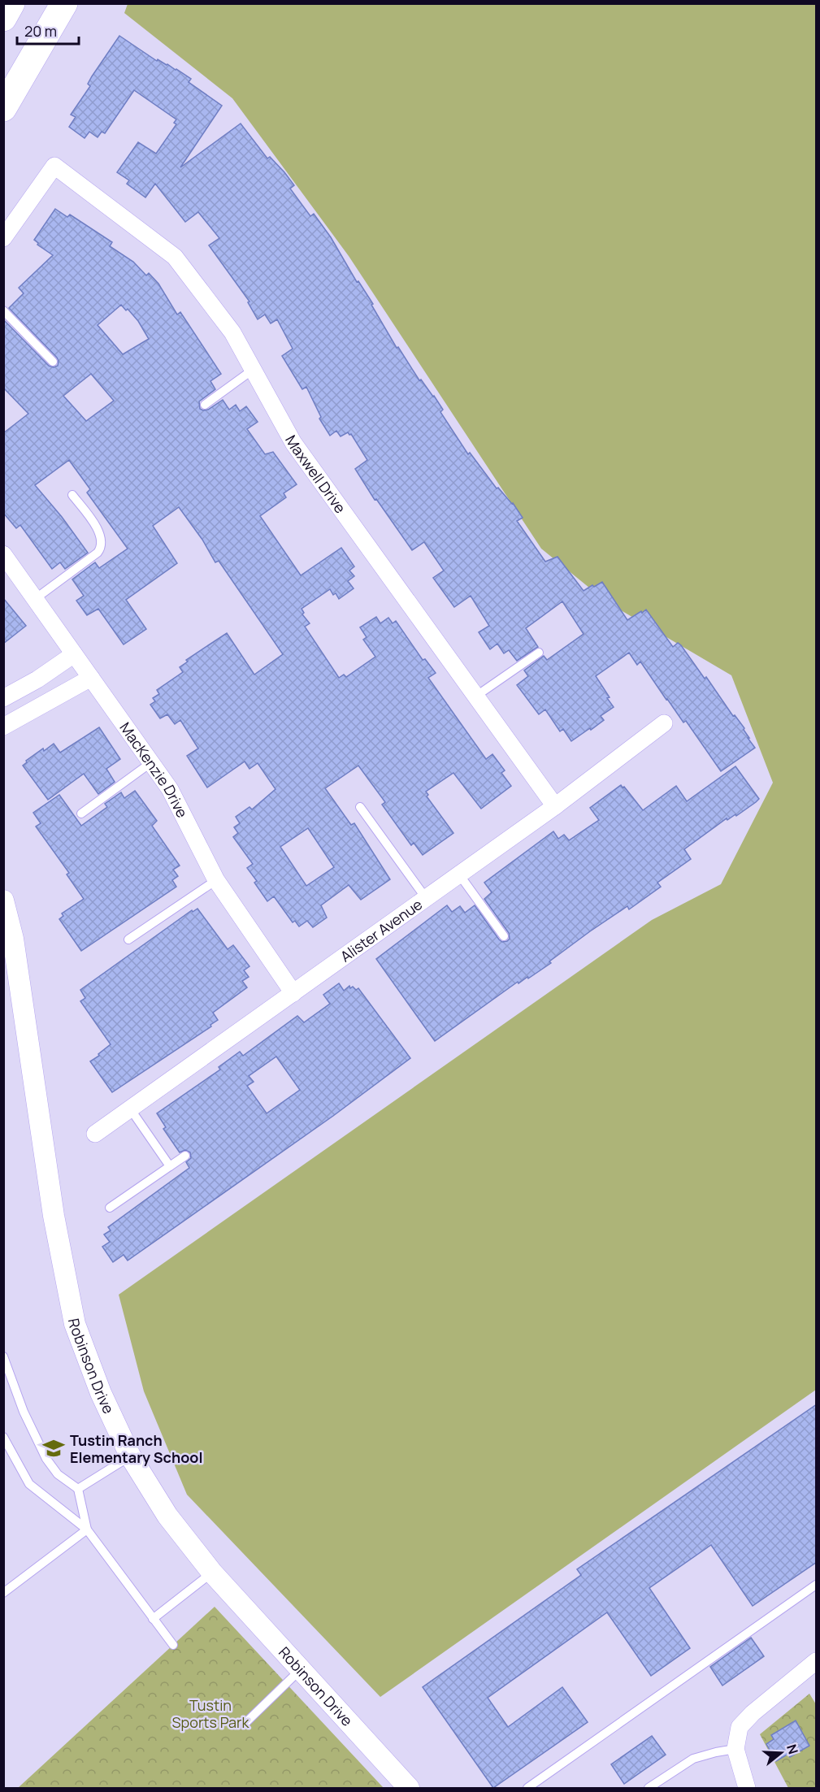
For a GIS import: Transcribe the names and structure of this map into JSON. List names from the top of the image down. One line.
{"streets":{"street":["Maxwell Drive","MacKenzie Drive","Alister Avenue","Robinson Drive"]},"crossings":[["Maxwell Drive","Alister Avenue"],["MacKenzie Drive","Alister Avenue"]],"parks":["Tustin Sports Park"],"places":{"school or university":["Tustin Ranch Elementary School"]},"scale_bar":"20 m","north":"right"}
